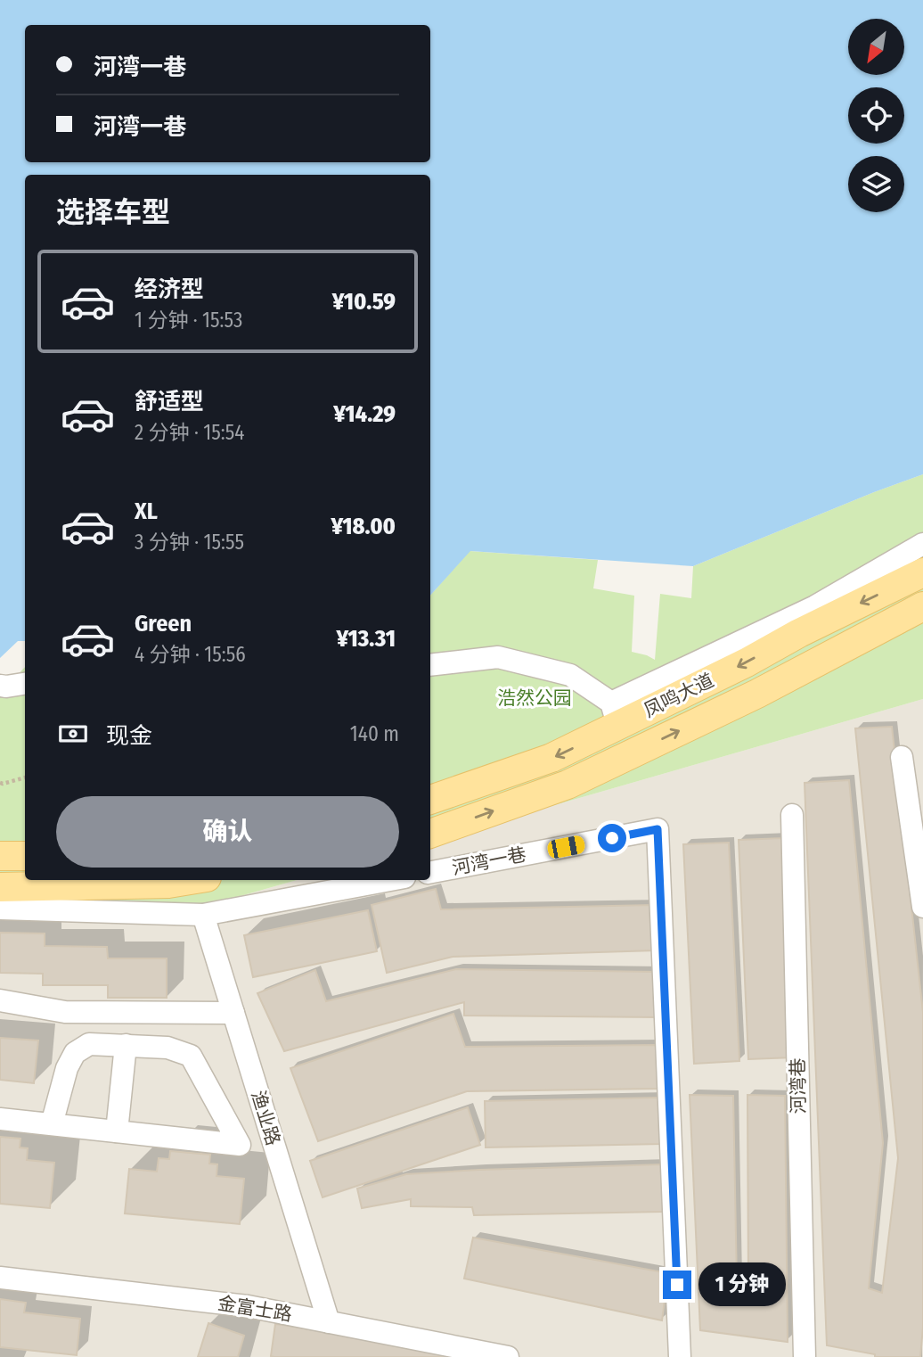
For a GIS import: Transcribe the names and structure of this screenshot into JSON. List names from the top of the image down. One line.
{"streets":{"main road":["凤鸣大道"],"street":["河湾一巷","河湾巷","渔业路","金富士路"]},"crossings":[["渔业路","金富士路"]],"parks":["浩然公园"],"north":"bottom left","page":{"banner":["河湾一巷","河湾一巷"],"heading":"选择车型","list":[{"name":"经济型","note":"1 分钟 · 15:53","value":"¥10.59"},{"name":"舒适型","note":"2 分钟 · 15:54","value":"¥14.29"},{"name":"XL","note":"3 分钟 · 15:55","value":"¥18.00"},{"name":"Green","note":"4 分钟 · 15:56","value":"¥13.31"}],"pay":["现金","140 m"],"buttons":"确认","bubble":"1 分钟"}}
